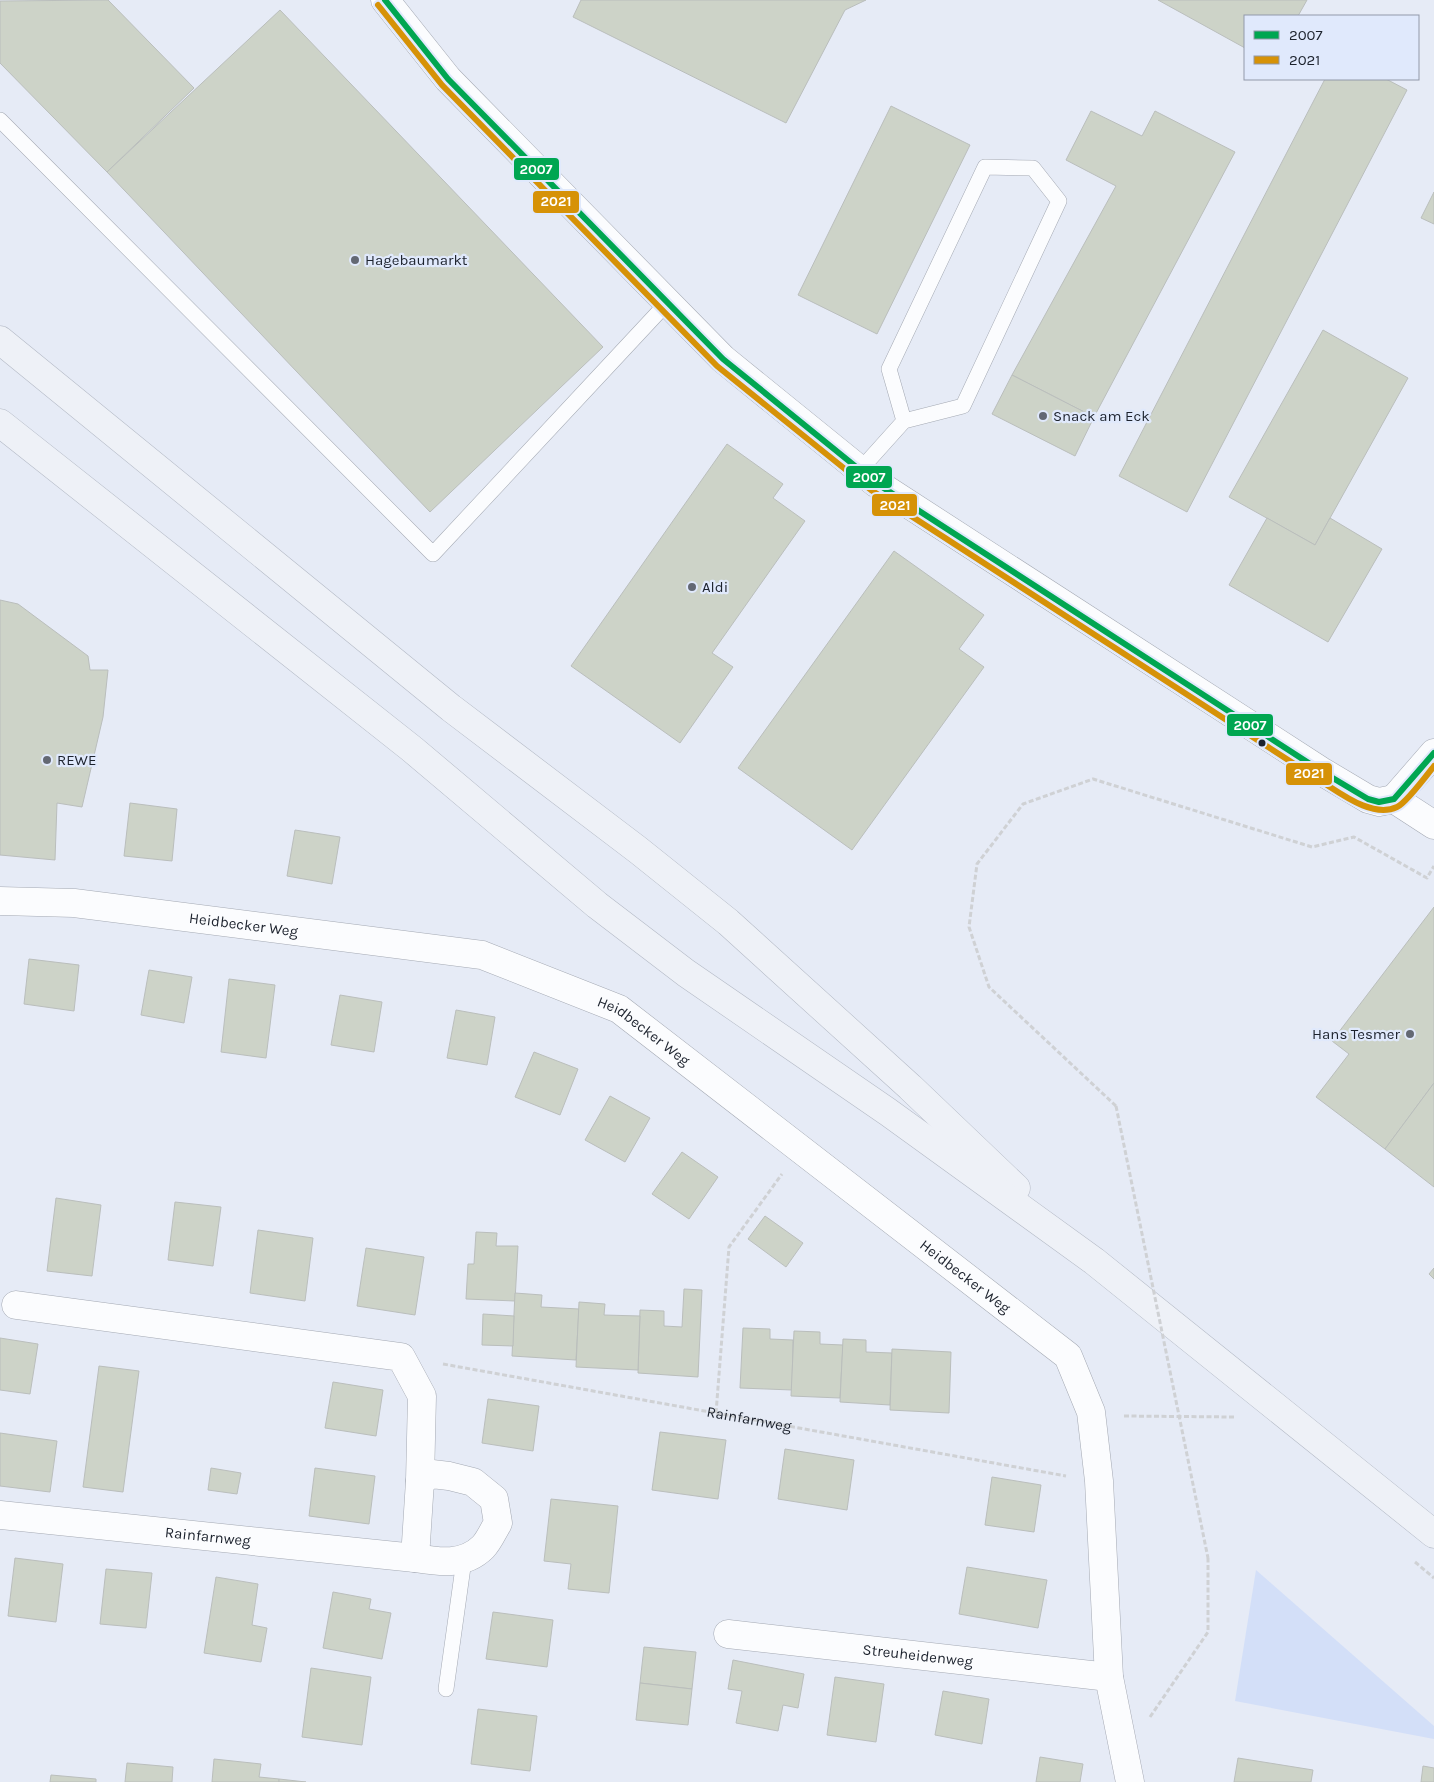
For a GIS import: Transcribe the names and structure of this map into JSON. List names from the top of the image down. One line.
{"streets":{"street":["Heidbecker Weg","Rainfarnweg","Streuheidenweg"]},"crossings":[["Heidbecker Weg","Rainfarnweg"]],"places":["Hagebaumarkt","Snack am Eck","Aldi","REWE","Hans Tesmer"],"lines":["transit line 2007","transit line 2021"],"legend":["2007","2021"]}
